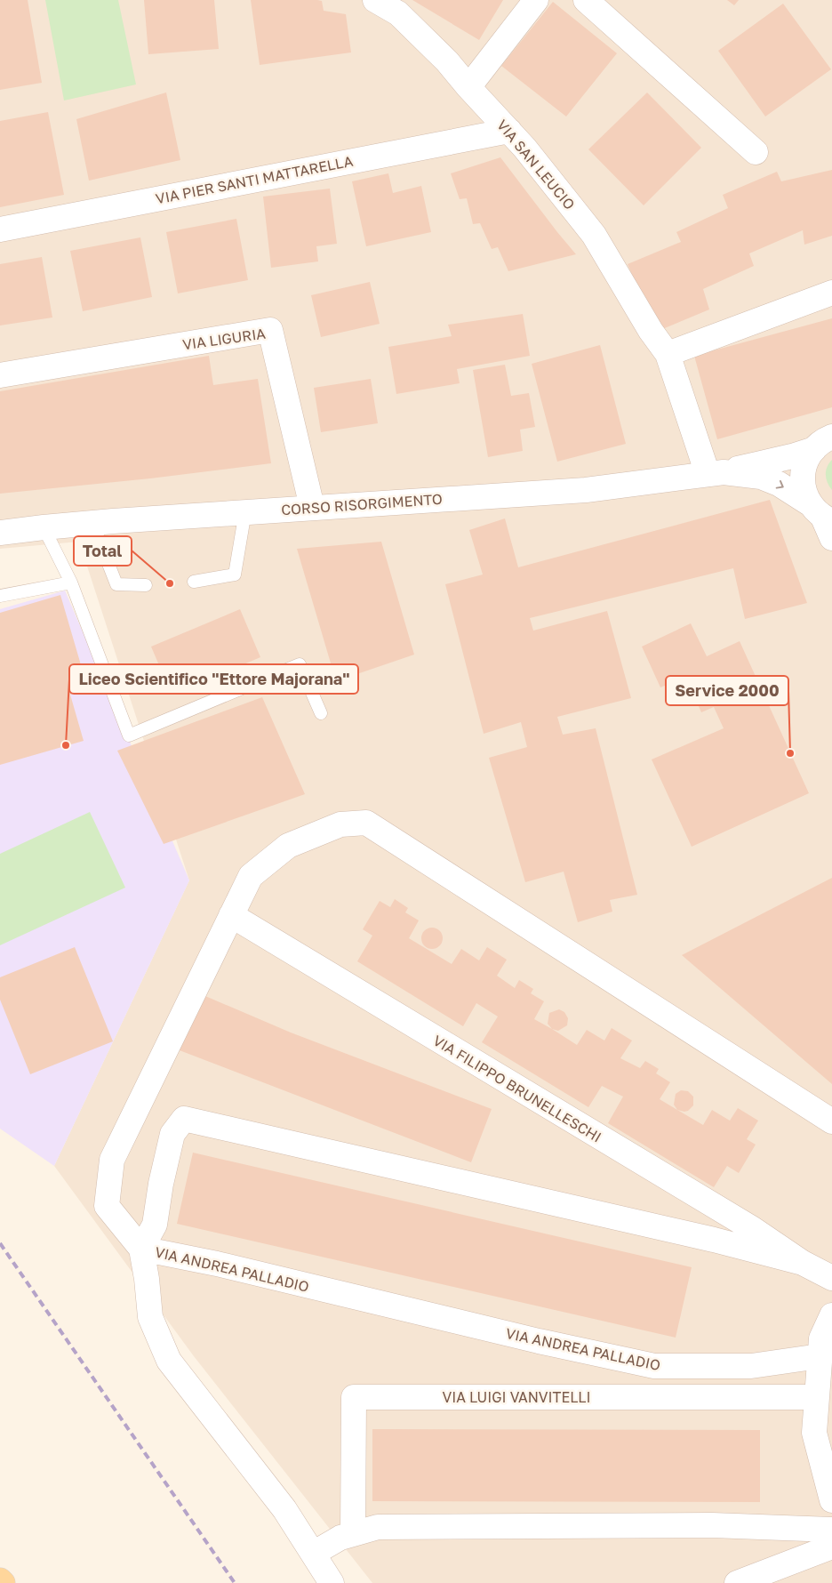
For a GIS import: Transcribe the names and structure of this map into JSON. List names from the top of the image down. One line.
{"streets":{"street":["VIA SAN LEUCIO","VIA PIER SANTI MATTARELLA","VIA LIGURIA","CORSO RISORGIMENTO","VIA FILIPPO BRUNELLESCHI","VIA ANDREA PALLADIO","VIA LUIGI VANVITELLI"]},"crossings":[["VIA SAN LEUCIO","VIA PIER SANTI MATTARELLA"],["VIA SAN LEUCIO","CORSO RISORGIMENTO"],["VIA LIGURIA","CORSO RISORGIMENTO"],["VIA FILIPPO BRUNELLESCHI","VIA ANDREA PALLADIO"]],"places":["Total","Liceo Scientifico \"Ettore Majorana\"","Service 2000"]}
